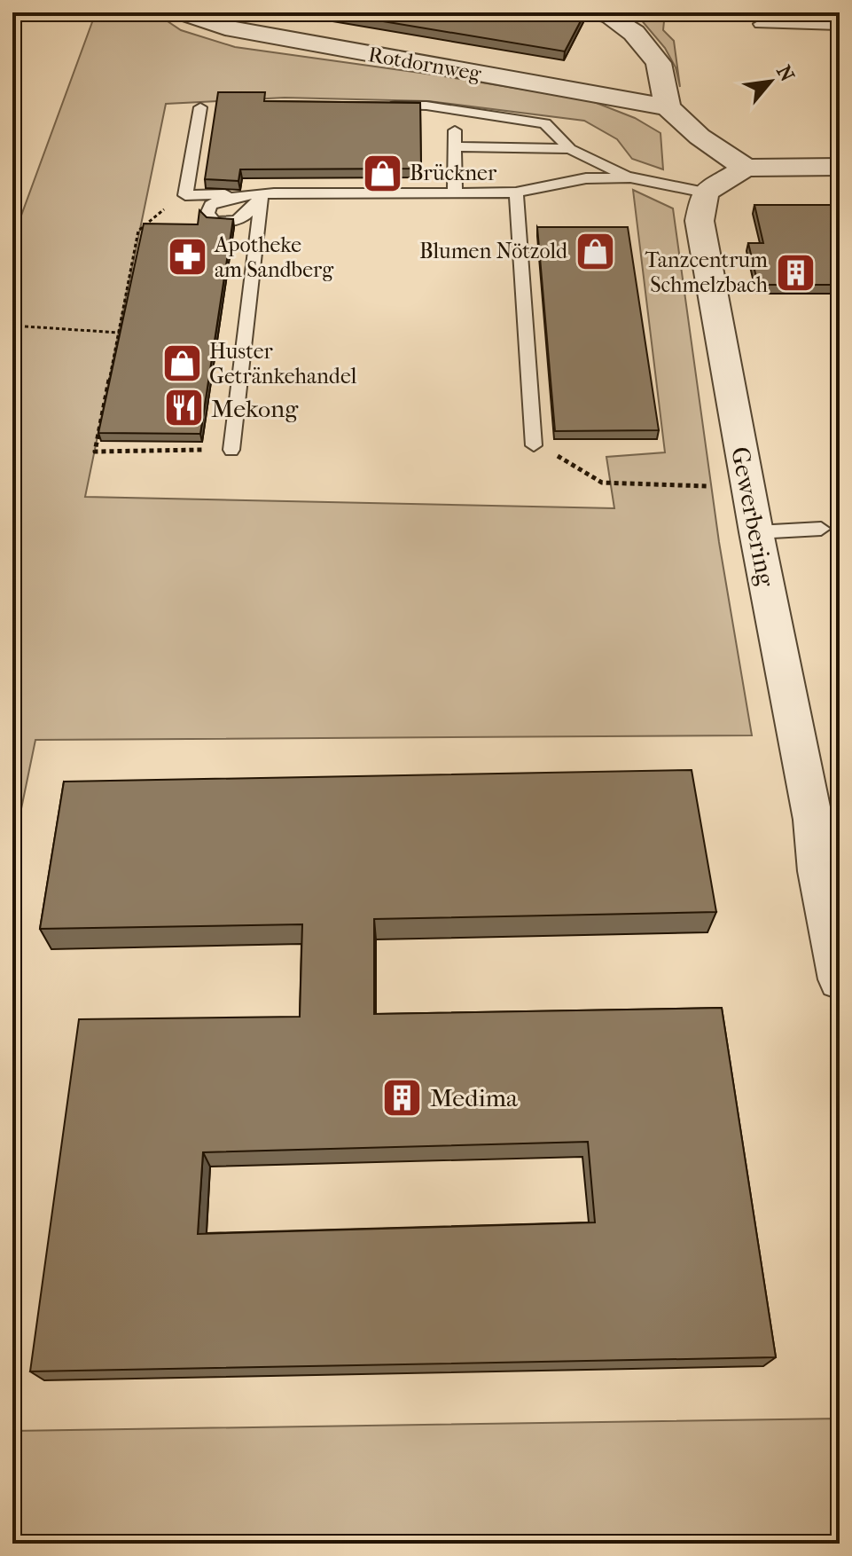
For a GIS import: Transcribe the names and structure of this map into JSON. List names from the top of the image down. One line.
{"streets":{"street":["Rotdornweg","Gewerbering"]},"places":{"shop":["Brückner","Blumen Nötzold","Huster Getränkehandel"],"pharmacy":["Apotheke am Sandberg"],"building":["Tanzcentrum Schmelzbach","Medima"],"restaurant":["Mekong"]},"north":"top right"}
